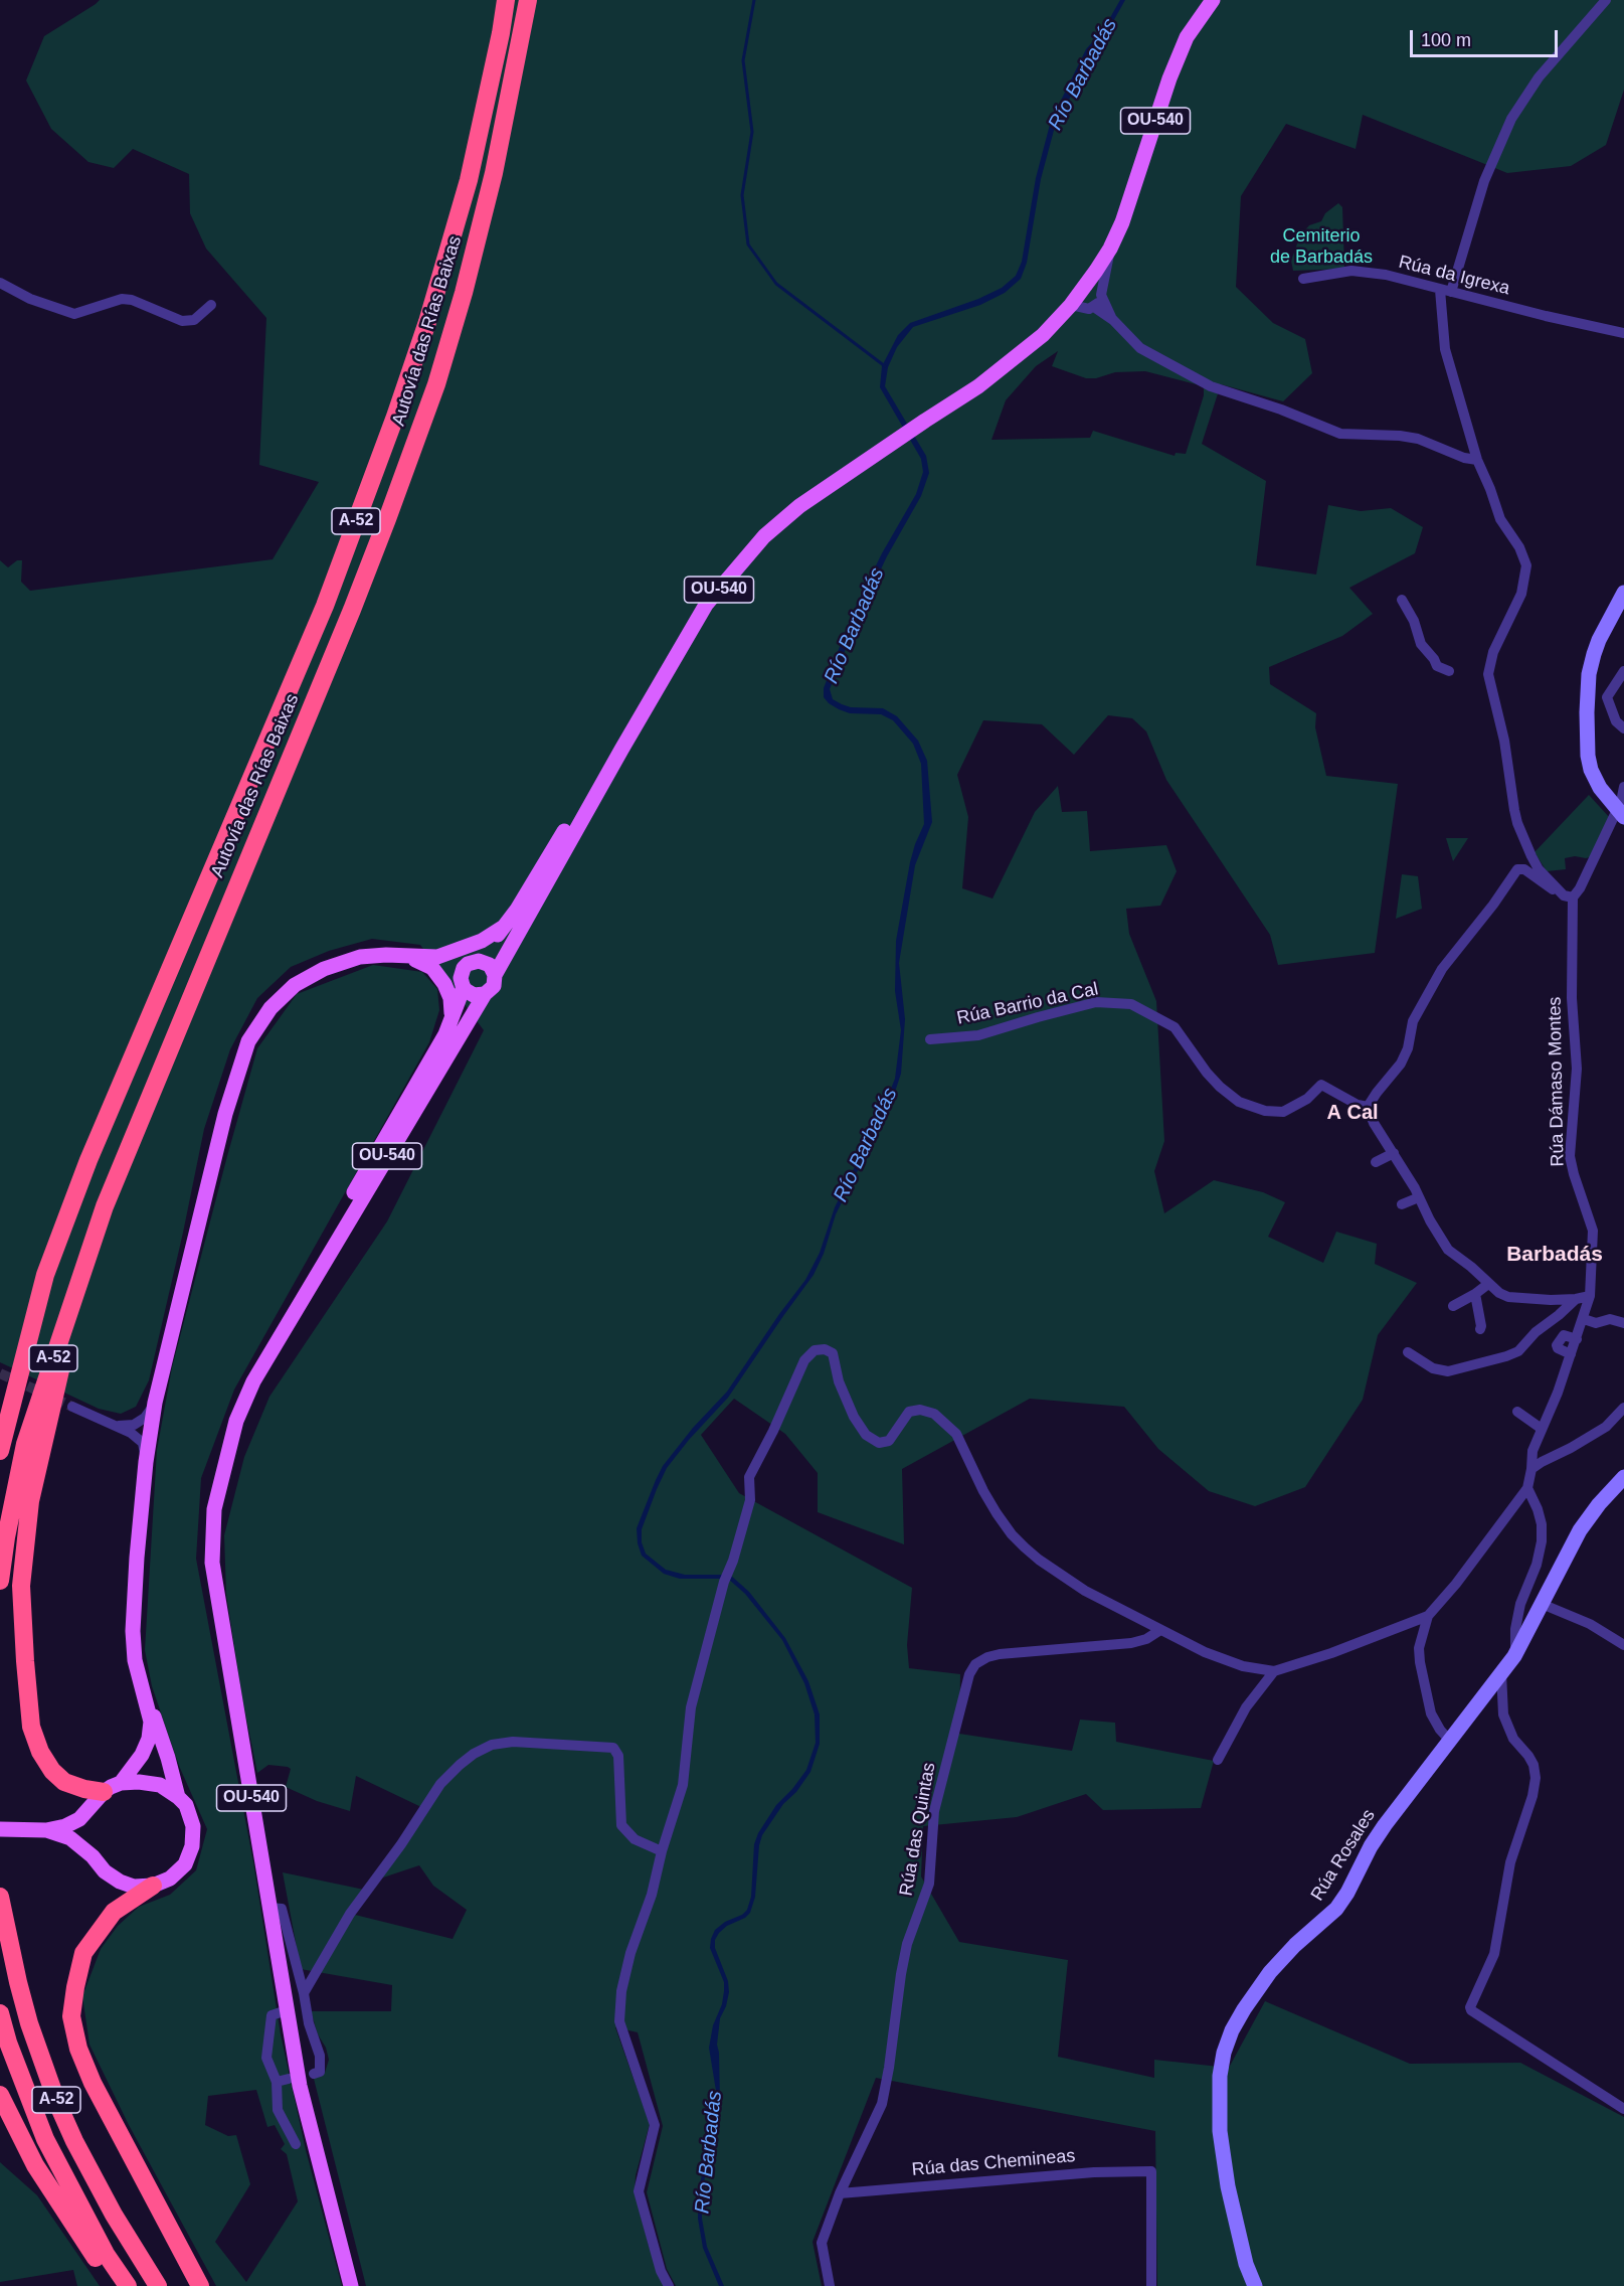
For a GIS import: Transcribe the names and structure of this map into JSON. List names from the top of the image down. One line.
{"streets":{"highway":["Autovía das Rías Baixas","A-52"],"main road":["OU-540"],"street":["Rúa da Igrexa","Rúa Barrio da Cal","Rúa Dámaso Montes","Rúa das Quintas","Rúa Rosales","Rúa das Chemineas"]},"crossings":[["Rúa das Quintas","Rúa das Chemineas"]],"districts":["A Cal","Barbadás"],"water":["Río Barbadás"],"parks":["Cemiterio de Barbadás"],"scale_bar":"100 m"}
